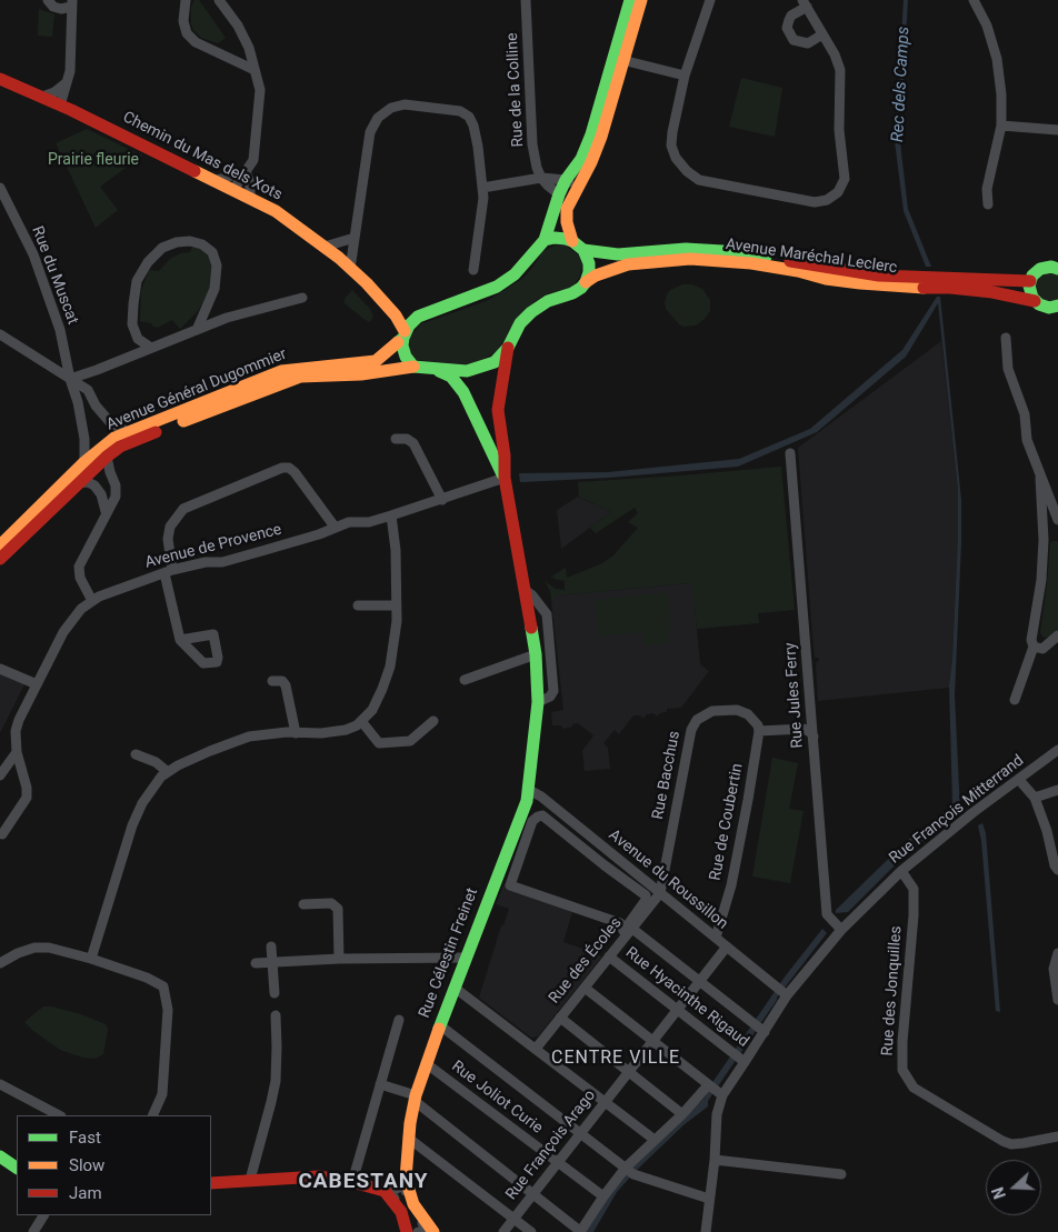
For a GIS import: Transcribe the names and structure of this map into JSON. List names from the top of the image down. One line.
{"streets":{"main road":["Chemin du Mas dels Xots","Avenue Maréchal Leclerc","Avenue Général Dugommier","Rue Célestin Freinet"],"street":["Rue de la Colline","Rue du Muscat","Avenue de Provence","Rue Jules Ferry","Rue Bacchus","Rue François Mitterrand","Rue de Coubertin","Avenue du Roussillon","Rue des Écoles","Rue des Jonquilles","Rue Hyacinthe Rigaud","Rue Joliot Curie","Rue François Arago"]},"crossings":[["Chemin du Mas dels Xots","Avenue Général Dugommier"],["Avenue Maréchal Leclerc","Avenue Général Dugommier"],["Avenue Maréchal Leclerc","Rue Célestin Freinet"],["Rue du Muscat","Avenue Général Dugommier"],["Avenue Général Dugommier","Rue Célestin Freinet"],["Avenue de Provence","Rue Célestin Freinet"],["Rue Jules Ferry","Rue François Mitterrand"],["Rue Bacchus","Rue de Coubertin"],["Rue Bacchus","Avenue du Roussillon"],["Rue Bacchus","Rue des Écoles"],["Rue François Mitterrand","Avenue du Roussillon"],["Rue François Mitterrand","Rue des Jonquilles"],["Rue François Mitterrand","Rue Hyacinthe Rigaud"],["Rue de Coubertin","Avenue du Roussillon"],["Avenue du Roussillon","Rue Célestin Freinet"],["Avenue du Roussillon","Rue des Écoles"],["Avenue du Roussillon","Rue François Arago"],["Rue Célestin Freinet","Rue Joliot Curie"],["Rue des Écoles","Rue Hyacinthe Rigaud"],["Rue Hyacinthe Rigaud","Rue François Arago"],["Rue Joliot Curie","Rue François Arago"]],"districts":["CENTRE VILLE","CABESTANY"],"water":["Rec dels Camps"],"parks":["Prairie fleurie"],"legend":["Fast","Slow","Jam"],"north":"left"}
